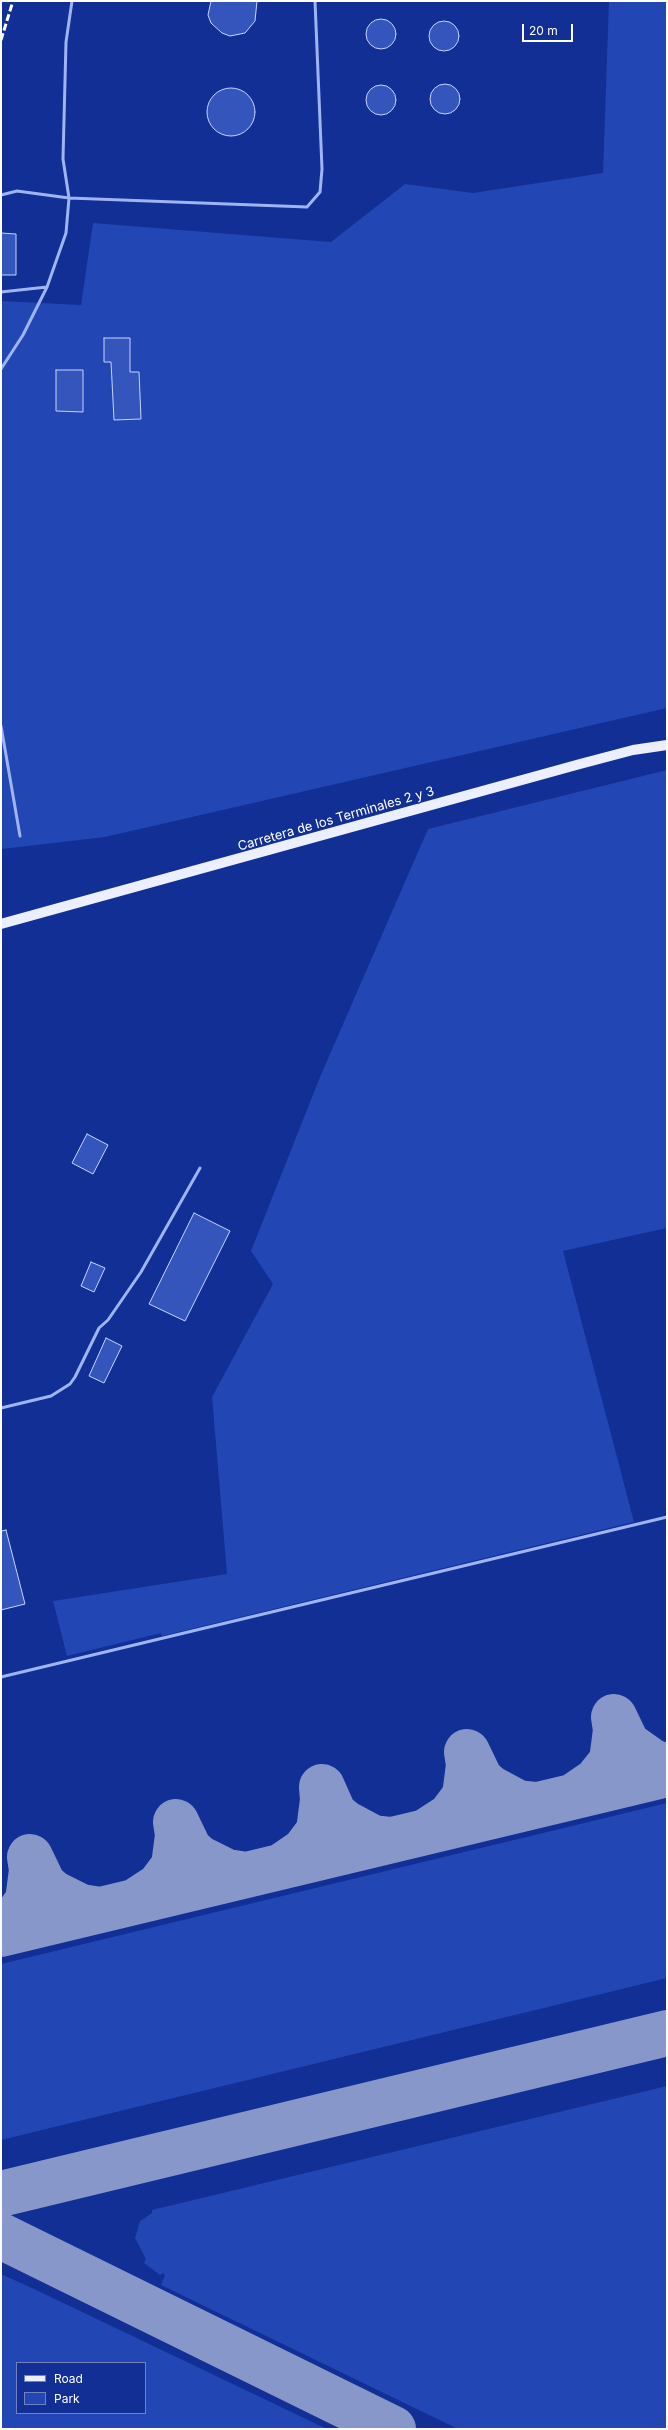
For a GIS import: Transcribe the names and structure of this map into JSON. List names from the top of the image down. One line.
{"streets":{"main road":["Carretera de los Terminales 2 y 3"]},"legend":["Road","Park"],"scale_bar":"20 m"}
